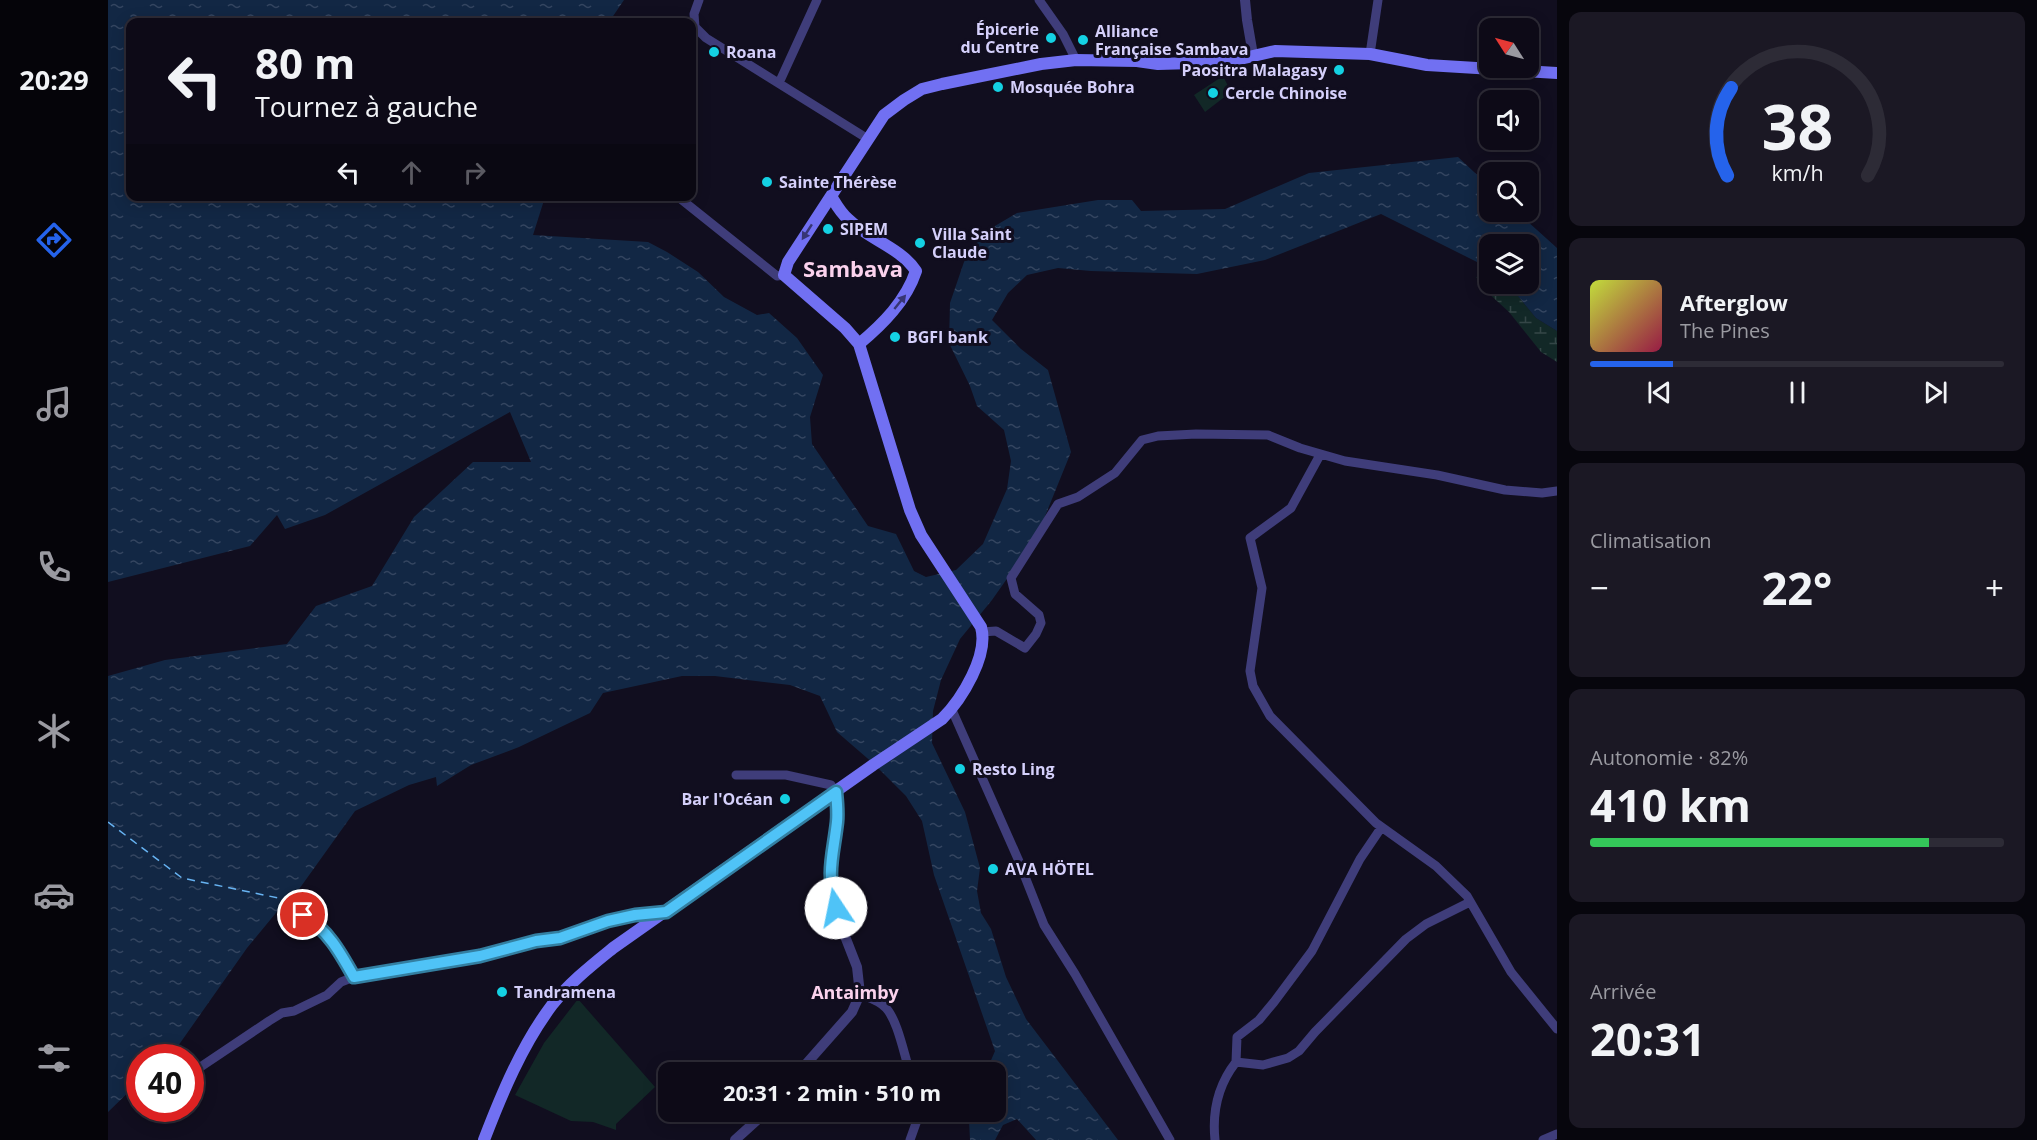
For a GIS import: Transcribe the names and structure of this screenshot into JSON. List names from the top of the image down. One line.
{"districts":["Sambava","Antaimby"],"places":["Épicerie du Centre","Alliance Française Sambava","Roana","Paositra Malagasy","Mosquée Bohra","Cercle Chinoise","Sainte Thérèse","SIPEM","Villa Saint Claude","BGFI bank","Resto Ling","Bar l'Océan","AVA HÖTEL","Tandramena"],"north":"top left","page":{"tabs":"20:29","turn":["80 m","Tournez à gauche"],"song":["Afterglow","The Pines"],"tile":["Climatisation",["Autonomie · 82%","410 km"],["Arrivée","20:31"]],"heat":["−","22°","+"],"limit":"40","trip":"20:31 · 2 min · 510 m","gauge":["38","km/h"]}}
